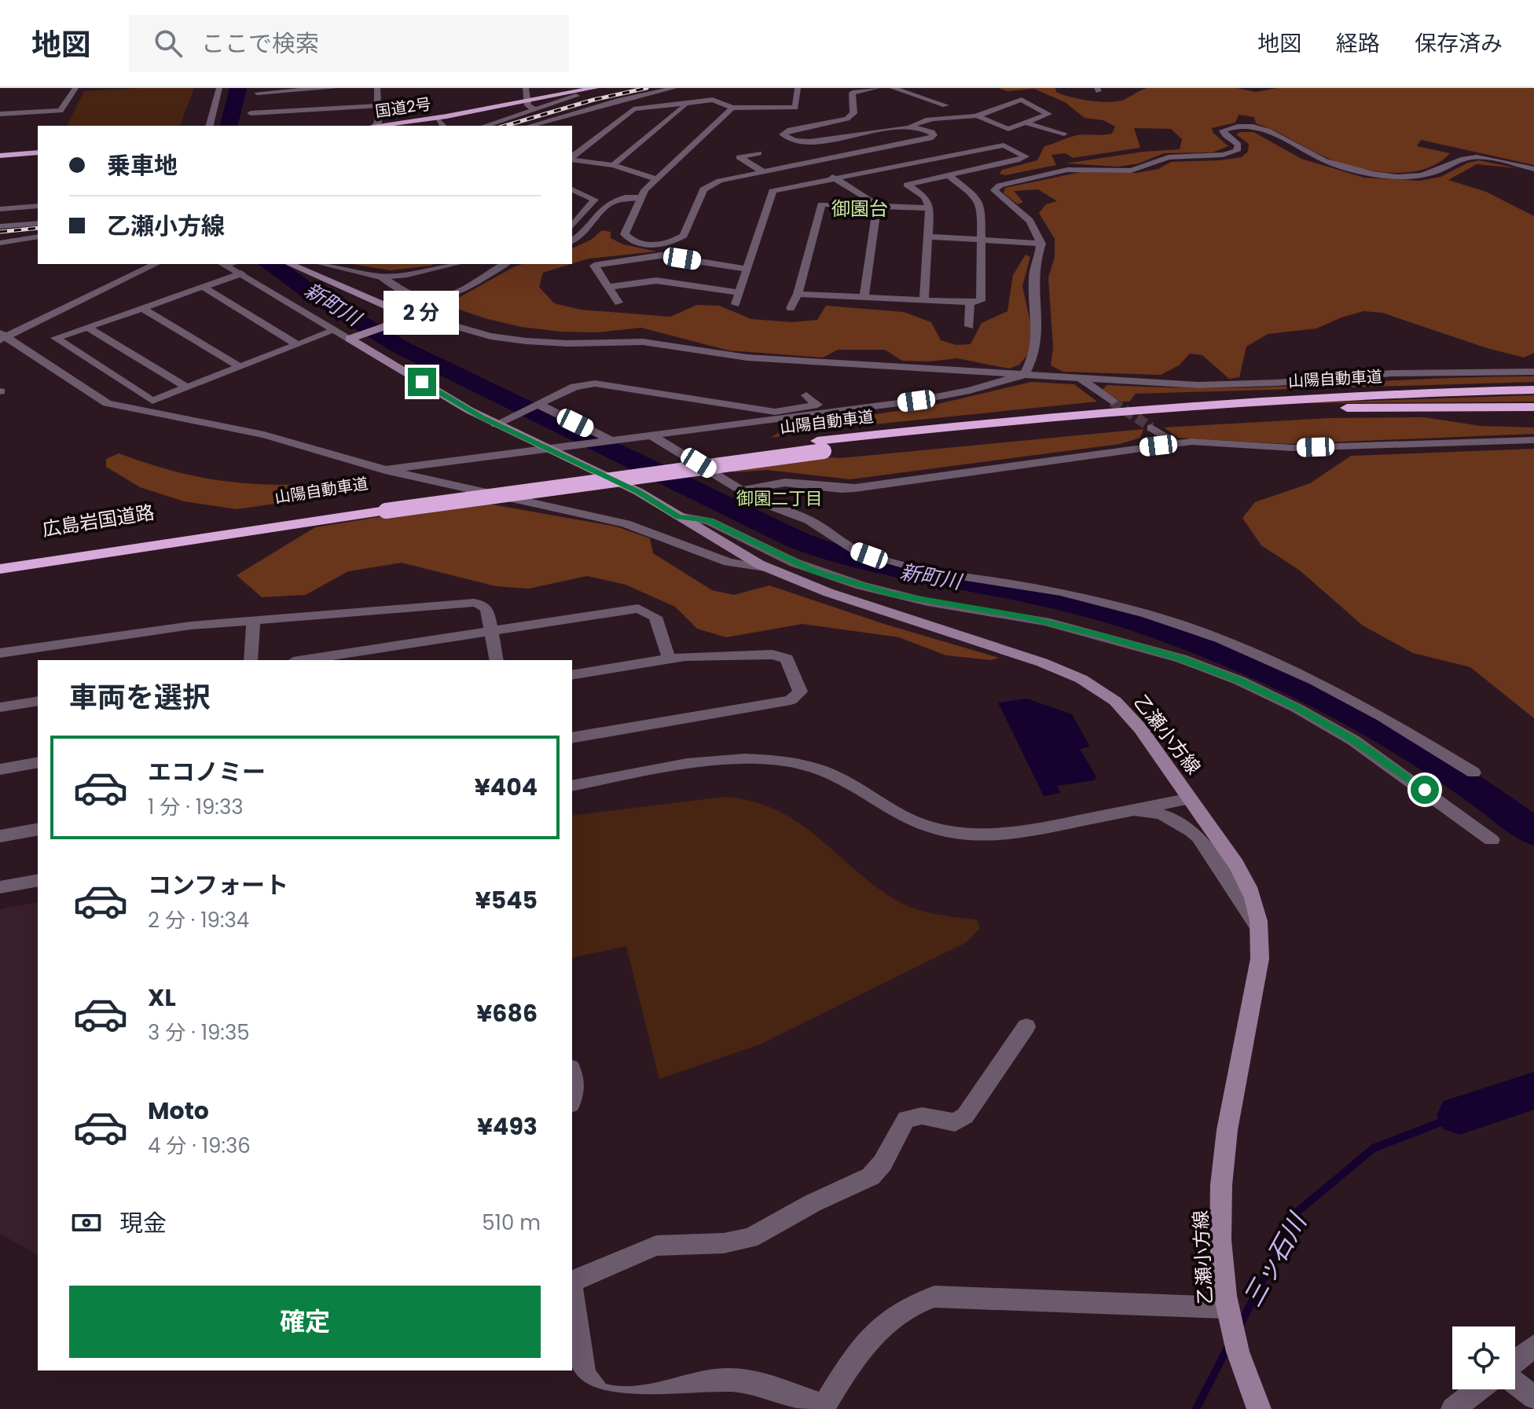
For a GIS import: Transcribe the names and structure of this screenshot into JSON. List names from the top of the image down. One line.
{"streets":{"highway":["国道2号","山陽自動車道","広島岩国道路"],"main road":["乙瀬小方線"]},"crossings":[["山陽自動車道","広島岩国道路"]],"districts":["御園台","御園二丁目"],"water":["新町川","三ッ石川"],"page":{"header":"地図","search":"ここで検索","nav":["地図","経路","保存済み"],"banner":["乗車地","乙瀬小方線"],"bubble":"2 分","heading":"車両を選択","list":[{"name":"エコノミー","note":"1 分 · 19:33","value":"¥404"},{"name":"コンフォート","note":"2 分 · 19:34","value":"¥545"},{"name":"XL","note":"3 分 · 19:35","value":"¥686"},{"name":"Moto","note":"4 分 · 19:36","value":"¥493"}],"pay":["現金","510 m"],"buttons":"確定"}}
